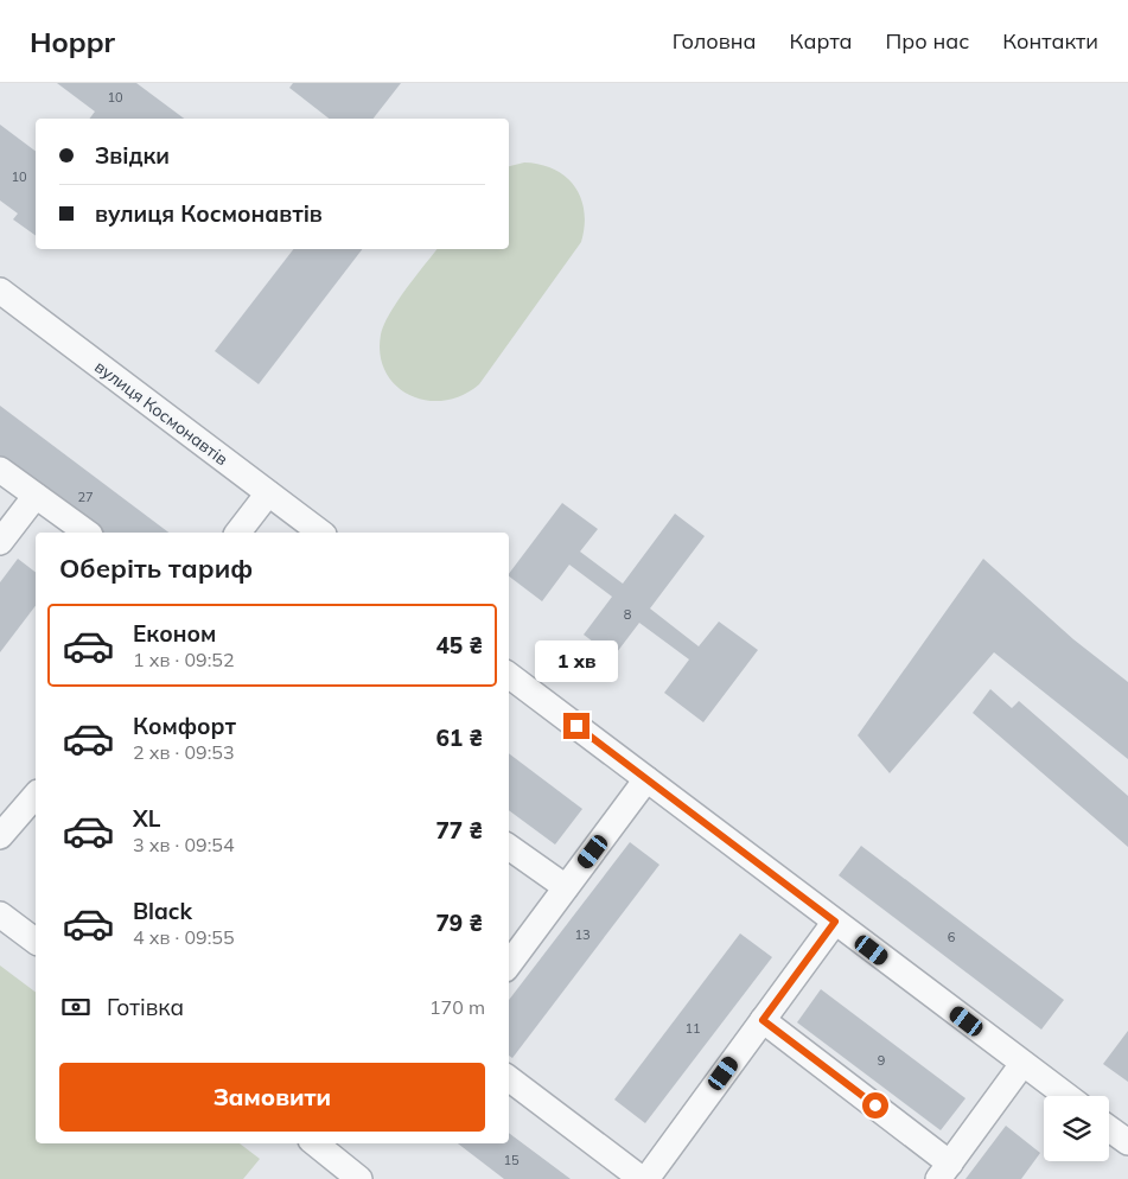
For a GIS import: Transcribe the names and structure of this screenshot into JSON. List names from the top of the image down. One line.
{"streets":{"street":["вулиця Космонавтів"]},"house_numbers":["10","10","27","8","13","6","11","9","15"],"page":{"header":"Hoppr","nav":["Головна","Карта","Про нас","Контакти"],"banner":["Звідки","вулиця Космонавтів"],"heading":"Оберіть тариф","list":[{"name":"Економ","note":"1 хв · 09:52","value":"45 ₴"},{"name":"Комфорт","note":"2 хв · 09:53","value":"61 ₴"},{"name":"XL","note":"3 хв · 09:54","value":"77 ₴"},{"name":"Black","note":"4 хв · 09:55","value":"79 ₴"}],"bubble":"1 хв","pay":["Готівка","170 m"],"buttons":"Замовити"}}
